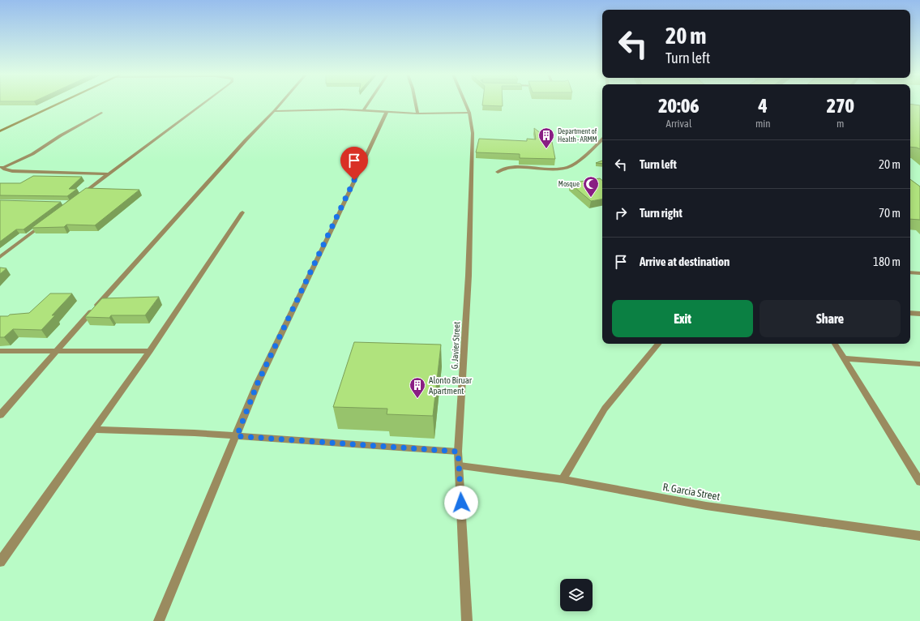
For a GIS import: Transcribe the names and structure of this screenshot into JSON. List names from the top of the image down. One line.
{"streets":{"street":["G. Javier Street","R. Garcia Street"]},"crossings":[["G. Javier Street","R. Garcia Street"]],"places":{"building":["Department of Health - ARMM","Alonto Biruar Apartment"],"mosque":["Mosque"]},"page":{"turn":["20 m","Turn left"],"eta":["20:06","Arrival","4","min","270","m"],"list":[{"name":"Turn left","value":"20 m"},{"name":"Turn right","value":"70 m"},{"name":"Arrive at destination","value":"180 m"}],"buttons":["Exit","Share"]}}
